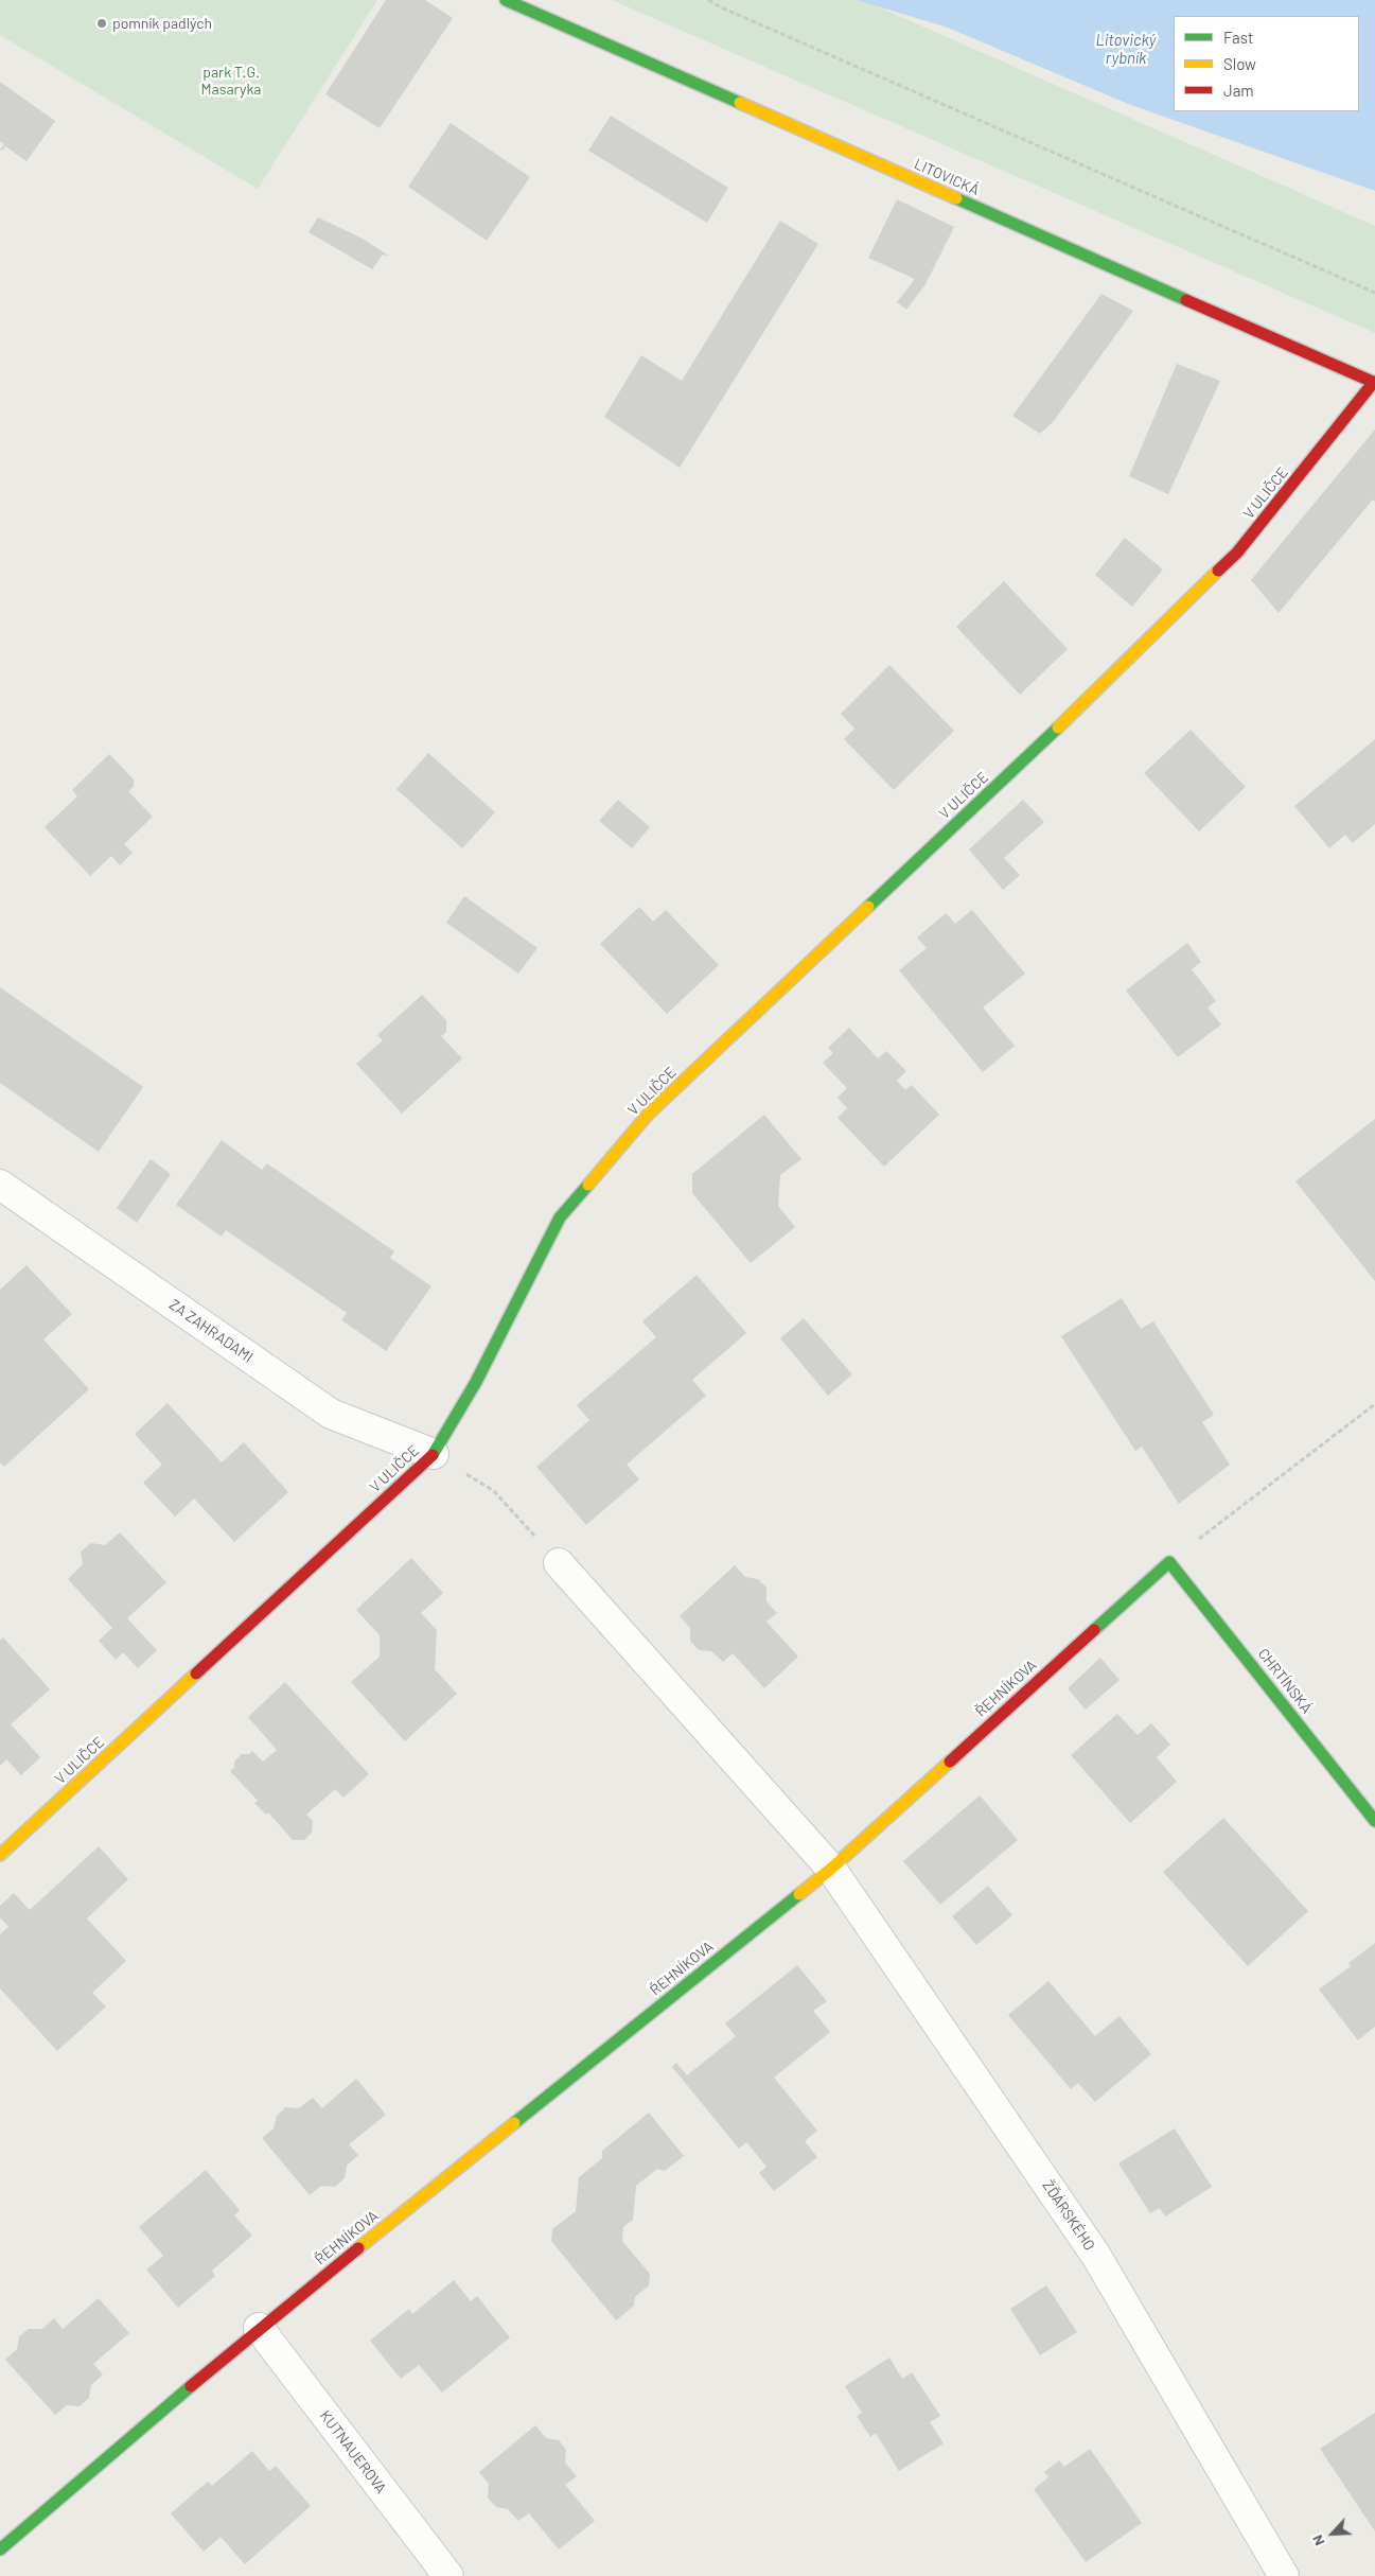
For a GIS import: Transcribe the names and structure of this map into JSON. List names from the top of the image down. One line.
{"streets":{"street":["LITOVICKÁ","V ULIČCE","ZA ZAHRADAMI","CHRTÍNSKÁ","ŘEHNÍKOVA","ŽĎÁRSKÉHO","KUTNAUEROVA"]},"crossings":[["LITOVICKÁ","V ULIČCE"],["V ULIČCE","ZA ZAHRADAMI"],["CHRTÍNSKÁ","ŘEHNÍKOVA"],["ŘEHNÍKOVA","ŽĎÁRSKÉHO"],["ŘEHNÍKOVA","KUTNAUEROVA"]],"water":["Litovický rybník"],"parks":["park T.G. Masaryka"],"places":["pomník padlých"],"legend":["Fast","Slow","Jam"],"north":"bottom left"}
